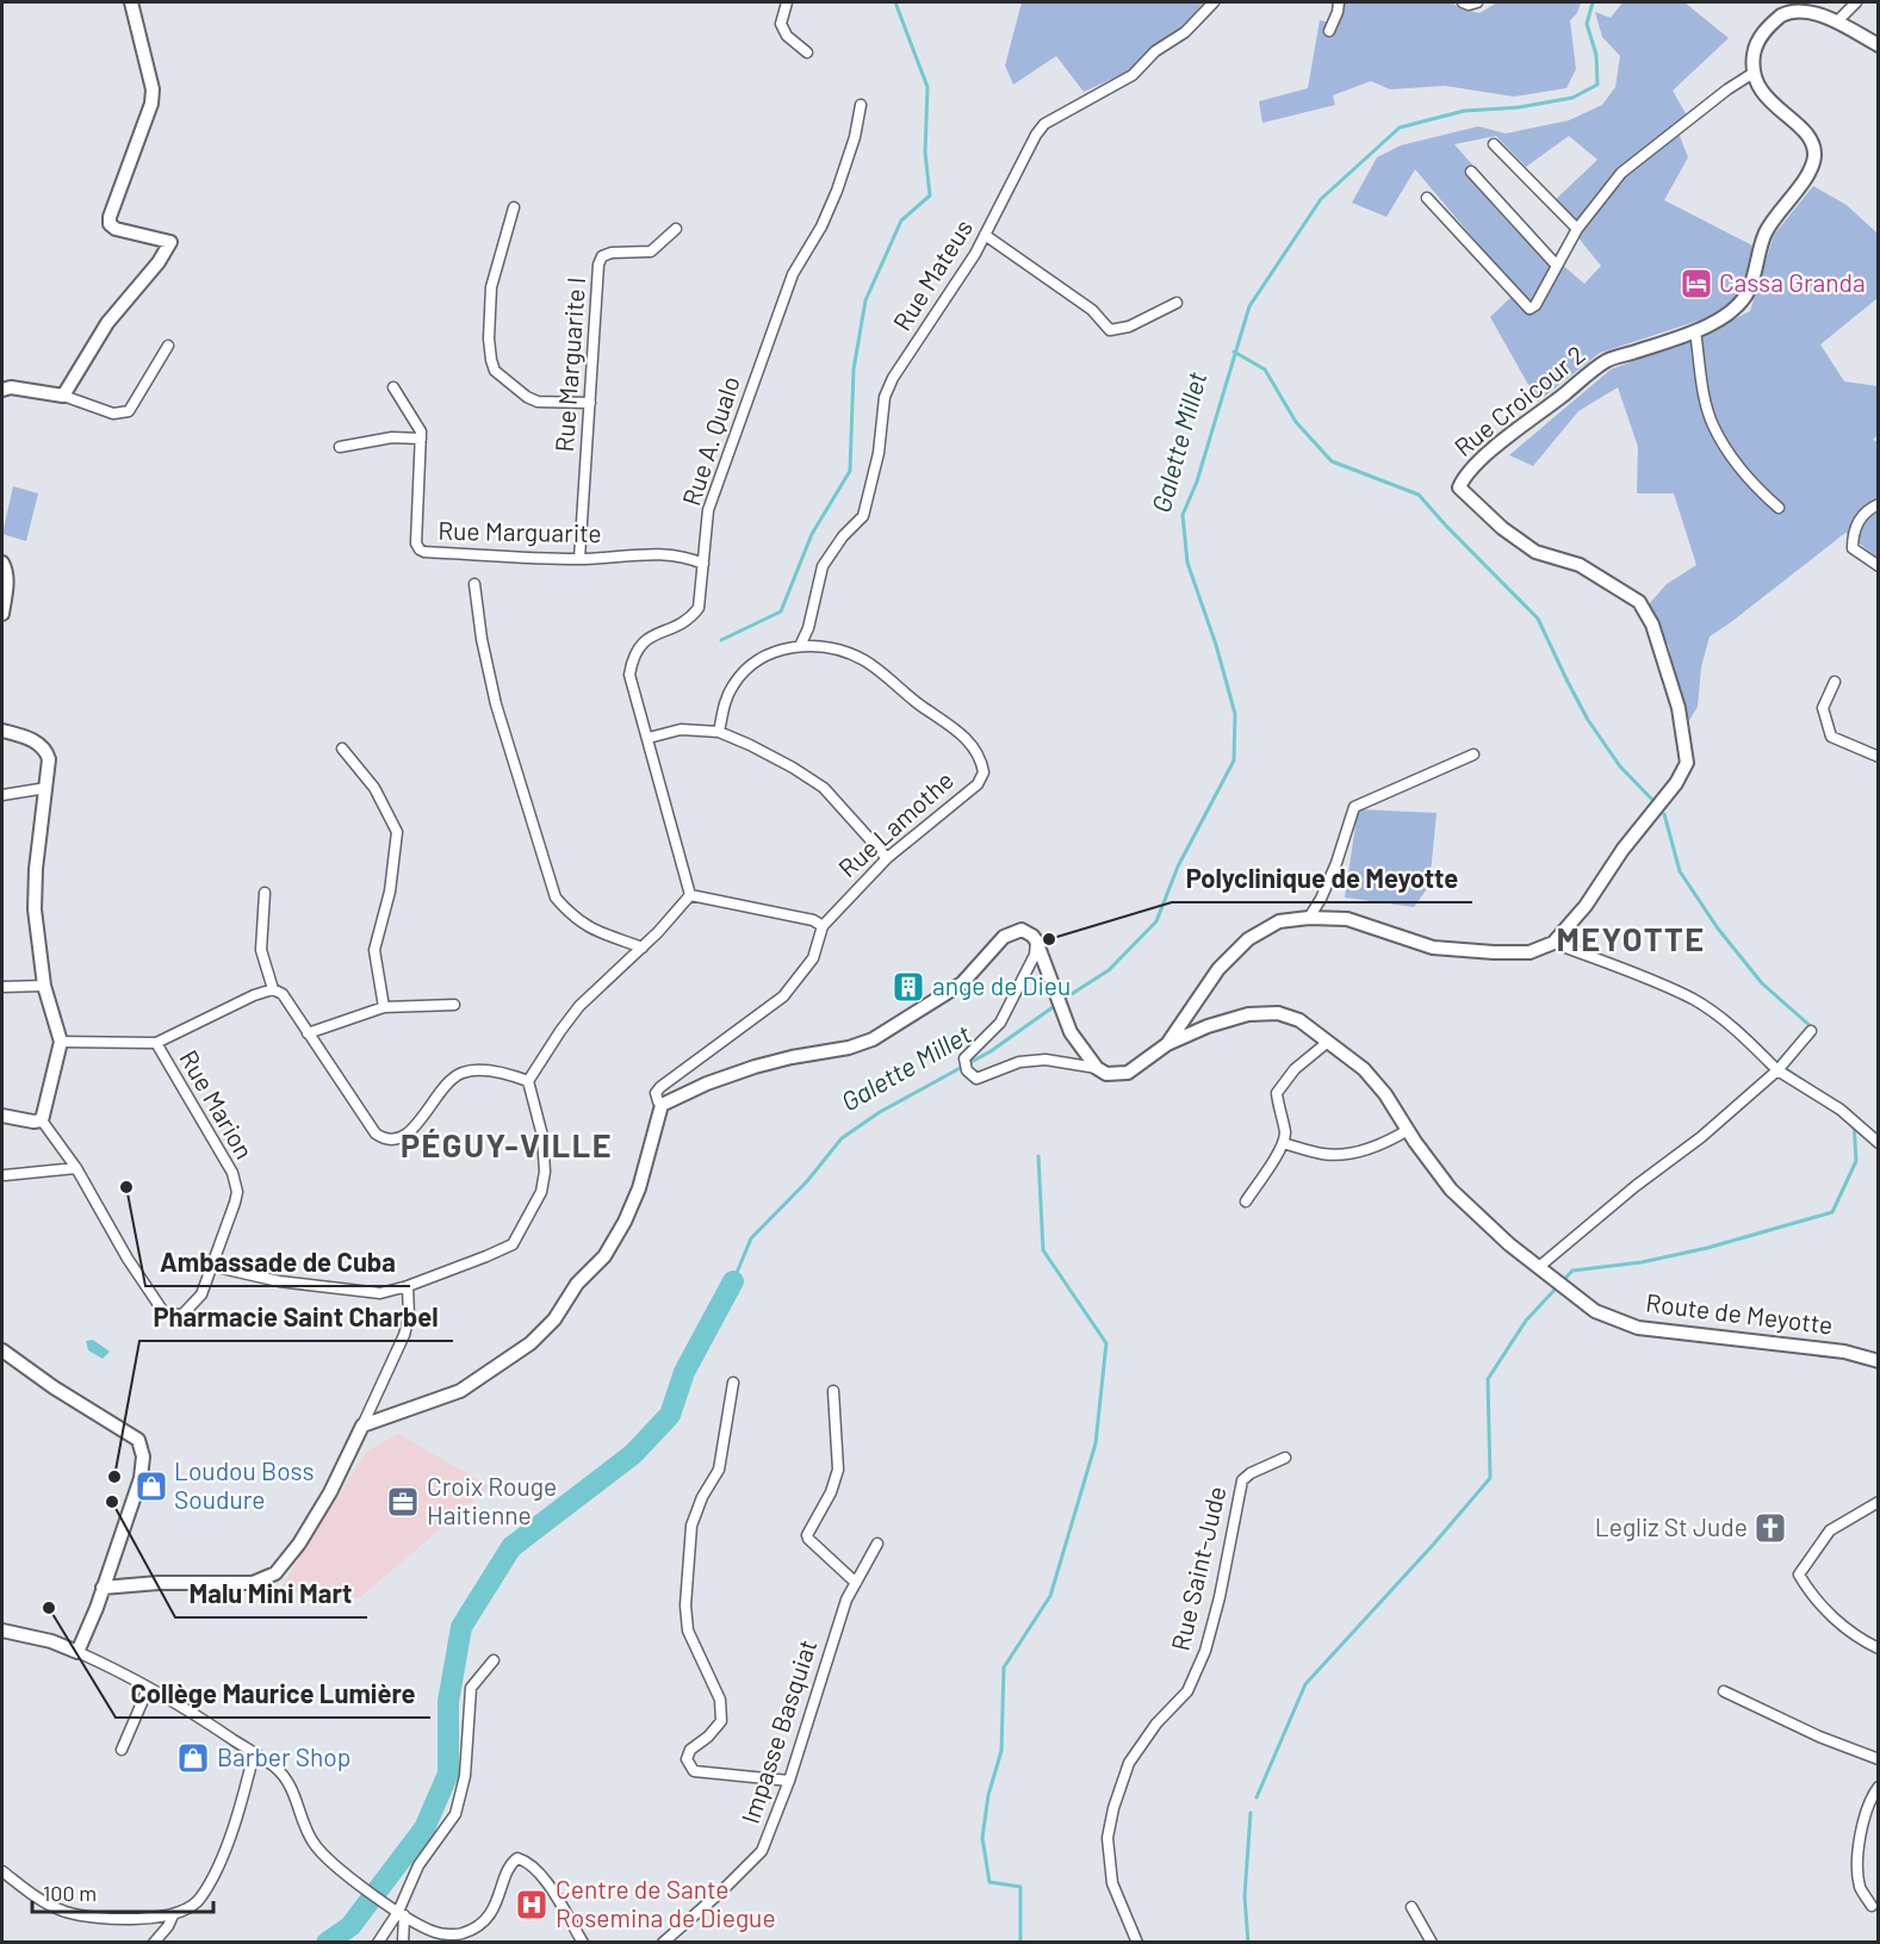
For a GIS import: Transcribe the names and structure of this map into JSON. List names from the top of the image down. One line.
{"streets":{"street":["Rue Mateus","Rue Marguarite I","Rue Croicour 2","Rue A. Qualo","Rue Marguarite","Rue Lamothe","Rue Marion","Route de Meyotte","Rue Saint-Jude","Impasse Basquiat"]},"crossings":[["Rue Mateus","Rue Lamothe"],["Rue Marguarite I","Rue Marguarite"],["Rue A. Qualo","Rue Marguarite"]],"districts":["MEYOTTE","PÉGUY-VILLE"],"water":["Galette Millet"],"places":{"hotel":["Cassa Granda"],"other":["Polyclinique de Meyotte","Ambassade de Cuba","Pharmacie Saint Charbel","Malu Mini Mart","Collège Maurice Lumière"],"building":["ange de Dieu"],"shop":["Loudou Boss Soudure","Barber Shop"],"office":["Croix Rouge Haitienne"],"church":["Legliz St Jude"],"hospital":["Centre de Sante Rosemina de Diegue"]},"scale_bar":"100 m"}
